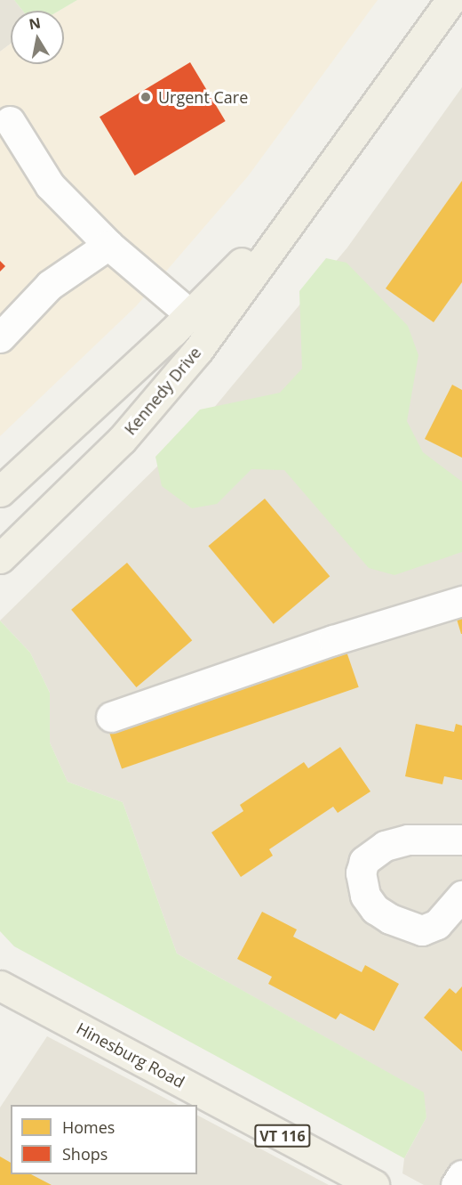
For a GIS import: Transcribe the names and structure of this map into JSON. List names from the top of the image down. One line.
{"streets":{"main road":["Kennedy Drive","Hinesburg Road","VT 116"]},"places":["Urgent Care"],"legend":["Homes","Shops"],"north":"top"}
